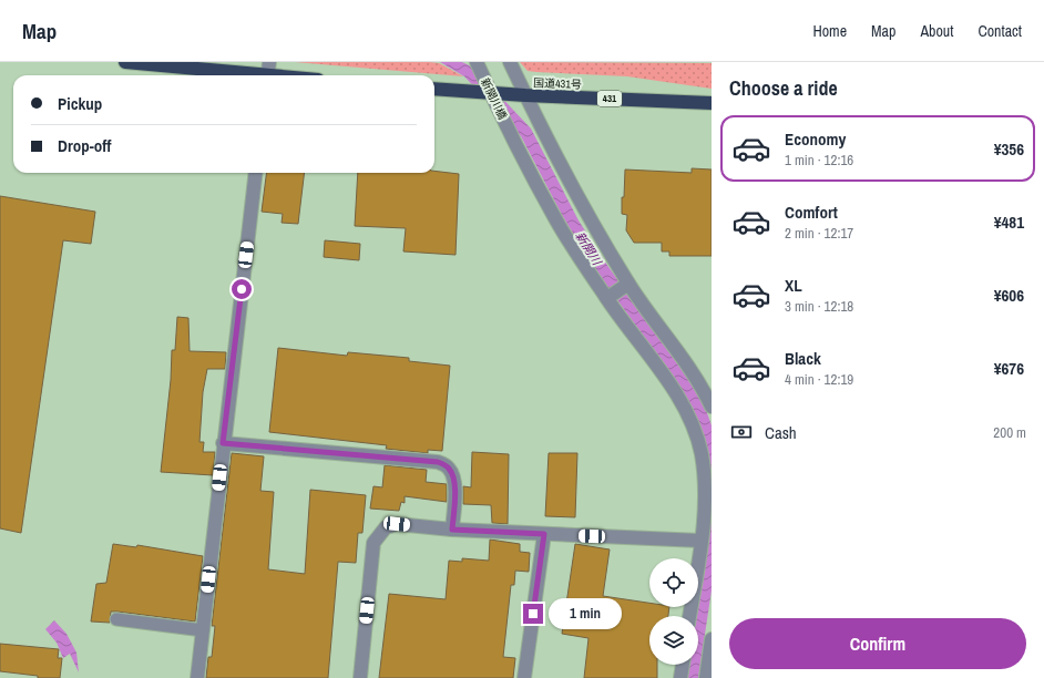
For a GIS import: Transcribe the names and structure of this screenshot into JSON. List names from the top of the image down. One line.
{"streets":{"highway":["国道431号","431"],"street":["新開川橋"]},"crossings":[["国道431号","新開川橋"]],"water":["新開川"],"page":{"header":"Map","nav":["Home","Map","About","Contact"],"heading":"Choose a ride","banner":["Pickup","Drop-off"],"list":[{"name":"Economy","note":"1 min · 12:16","value":"¥356"},{"name":"Comfort","note":"2 min · 12:17","value":"¥481"},{"name":"XL","note":"3 min · 12:18","value":"¥606"},{"name":"Black","note":"4 min · 12:19","value":"¥676"}],"pay":["Cash","200 m"],"bubble":"1 min","buttons":"Confirm"}}
